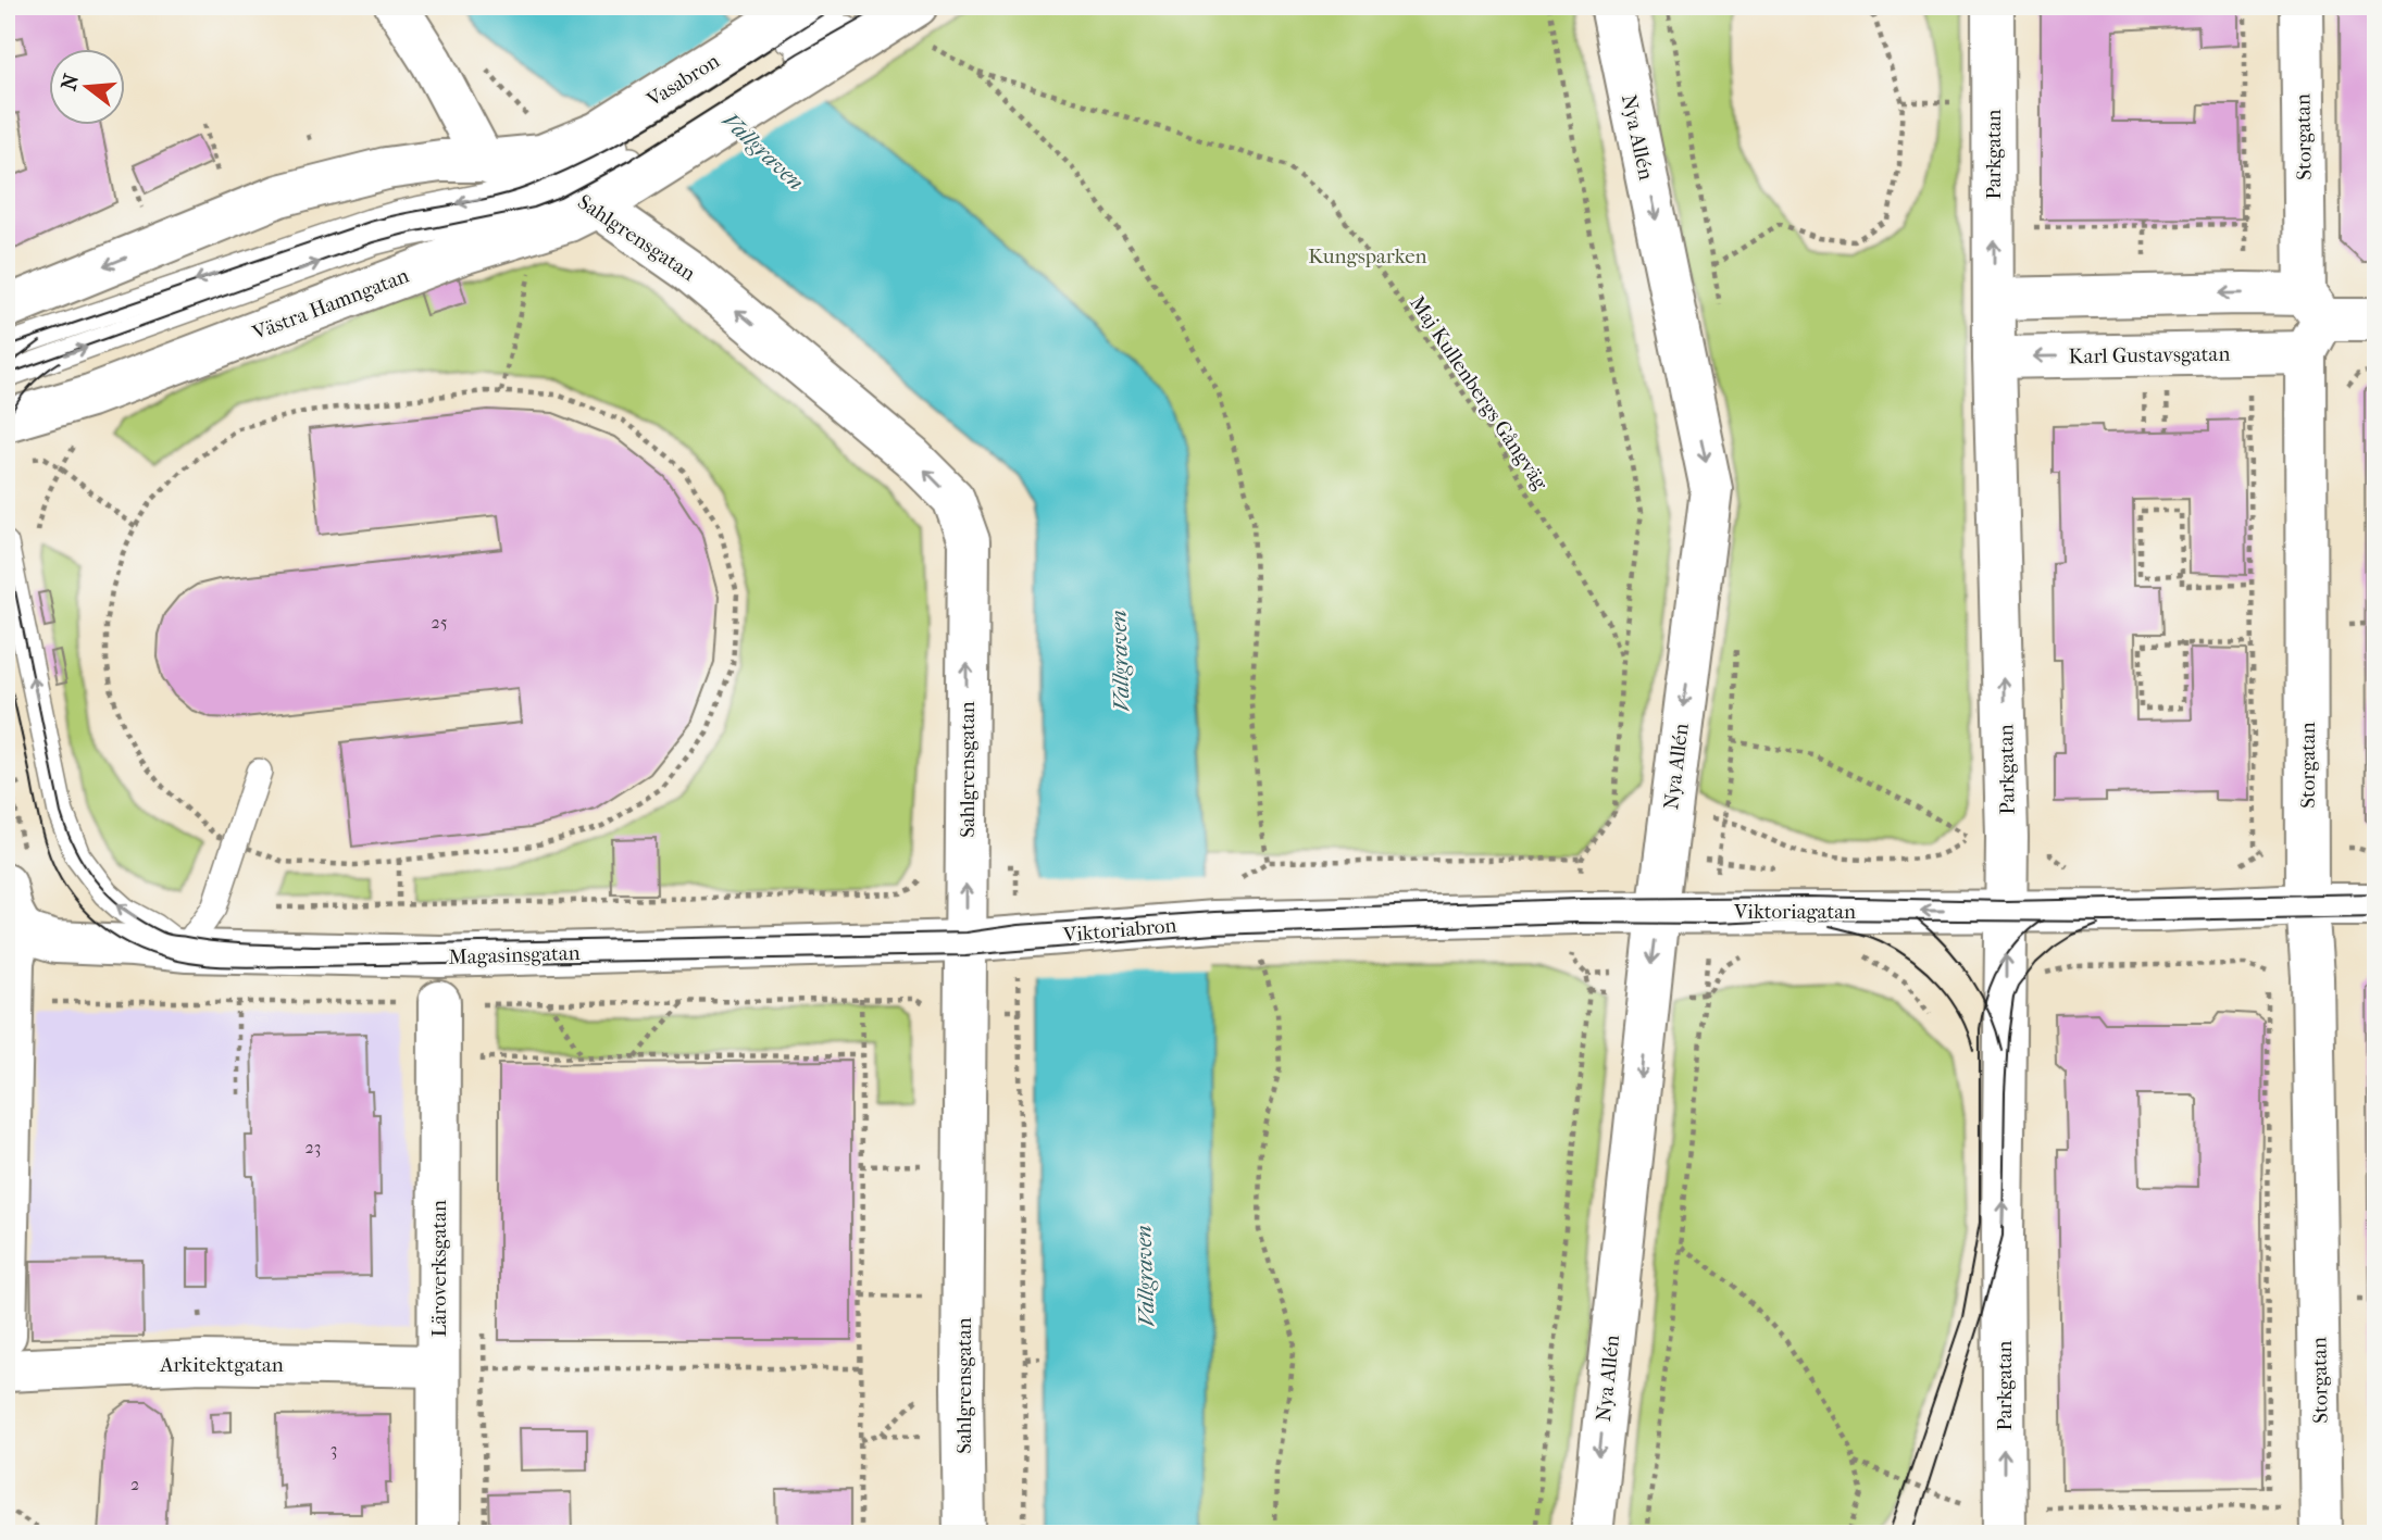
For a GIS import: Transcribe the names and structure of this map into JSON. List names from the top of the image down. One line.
{"streets":{"street":["Vasabron","Nya Allén","Storgatan","Parkgatan","Sahlgrensgatan","Västra Hamngatan","Karl Gustavsgatan","Viktoriagatan","Viktoriabron","Magasinsgatan","Läroverksgatan","Arkitektgatan"],"path":["Maj Kullenbergs Gångväg"]},"crossings":[["Vasabron","Västra Hamngatan"],["Nya Allén","Viktoriagatan"],["Storgatan","Karl Gustavsgatan"],["Storgatan","Viktoriagatan"],["Parkgatan","Karl Gustavsgatan"],["Parkgatan","Viktoriagatan"],["Sahlgrensgatan","Västra Hamngatan"],["Sahlgrensgatan","Magasinsgatan"],["Viktoriagatan","Viktoriabron"],["Viktoriabron","Magasinsgatan"],["Läroverksgatan","Arkitektgatan"]],"one_way":["Nya Allén","Parkgatan","Sahlgrensgatan","Karl Gustavsgatan"],"water":["Vallgraven"],"parks":["Kungsparken"],"house_numbers":["25","23","3","2"],"north":"left"}
